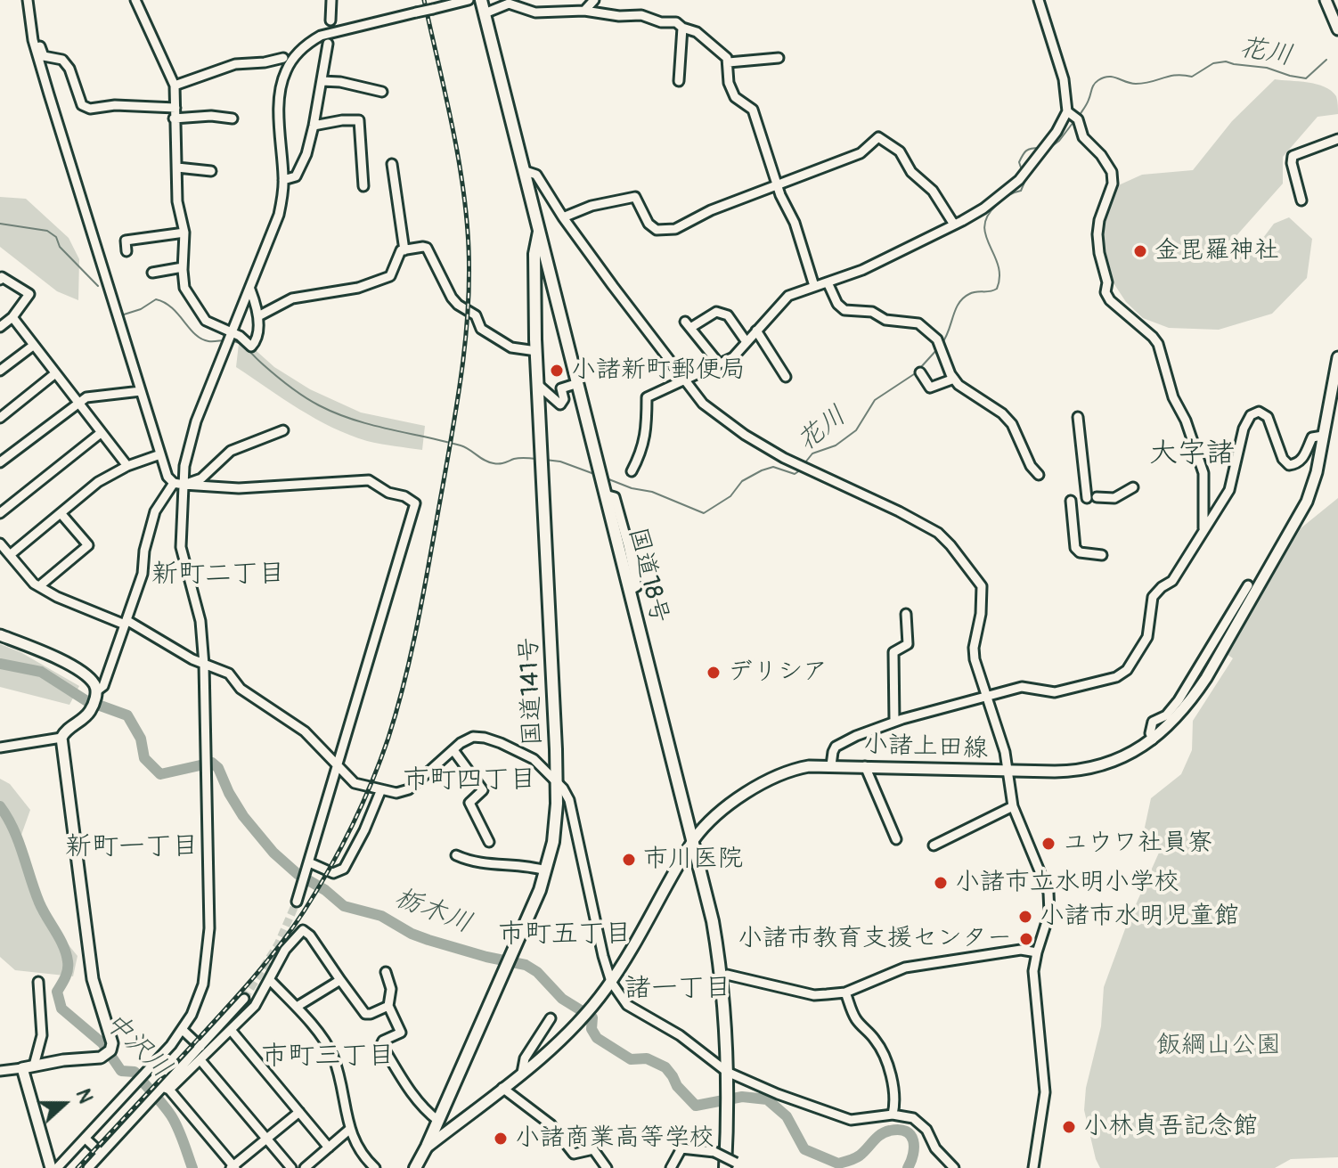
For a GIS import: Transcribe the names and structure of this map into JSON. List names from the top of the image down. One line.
{"streets":{"highway":["国道18号","国道141号"],"main road":["小諸上田線"]},"crossings":[["国道18号","国道141号"],["国道18号","小諸上田線"],["国道141号","小諸上田線"]],"districts":["大字諸","新町二丁目","市町四丁目","新町一丁目","市町五丁目","諸一丁目","市町三丁目"],"water":["花川","栃木川","中沢川"],"parks":["飯綱山公園"],"places":["金毘羅神社","小諸新町郵便局","デリシア","ユウワ社員寮","市川医院","小諸市立水明小学校","小諸市水明児童館","小諸市教育支援センター","小林貞吾記念館","小諸商業高等学校"],"north":"right"}
